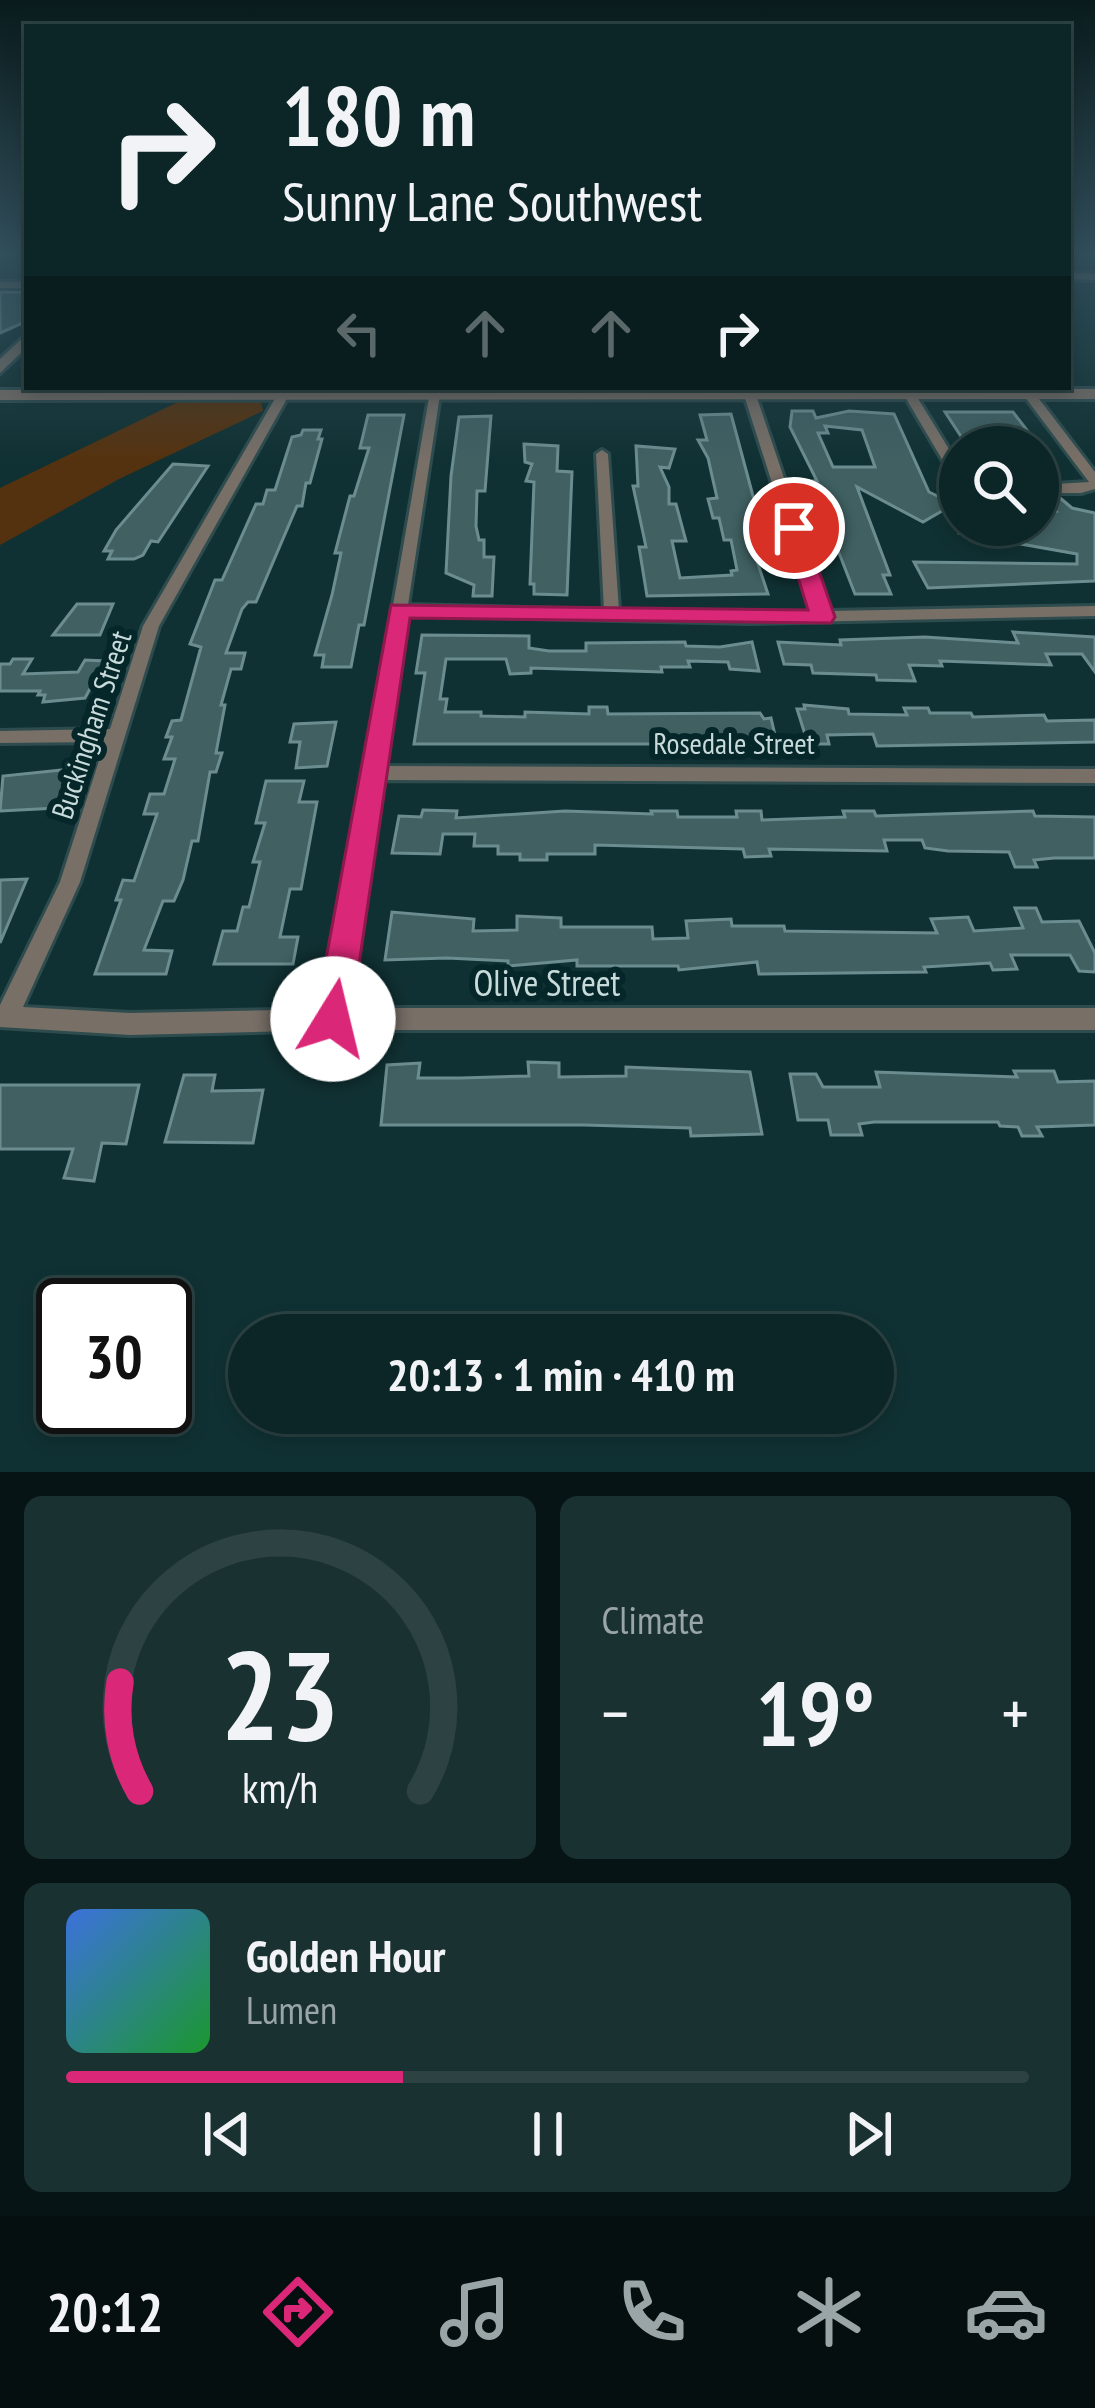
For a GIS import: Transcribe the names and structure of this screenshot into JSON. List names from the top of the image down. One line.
{"streets":{"street":["Buckingham Street","Rosedale Street","Olive Street"]},"crossings":[["Buckingham Street","Olive Street"]],"page":{"turn":["180 m","Sunny Lane Southwest"],"limit":"30","trip":"20:13 · 1 min · 410 m","tile":"Climate","heat":["−","19°","+"],"song":["Golden Hour","Lumen"],"tabs":"20:12","gauge":["23","km/h"]}}
